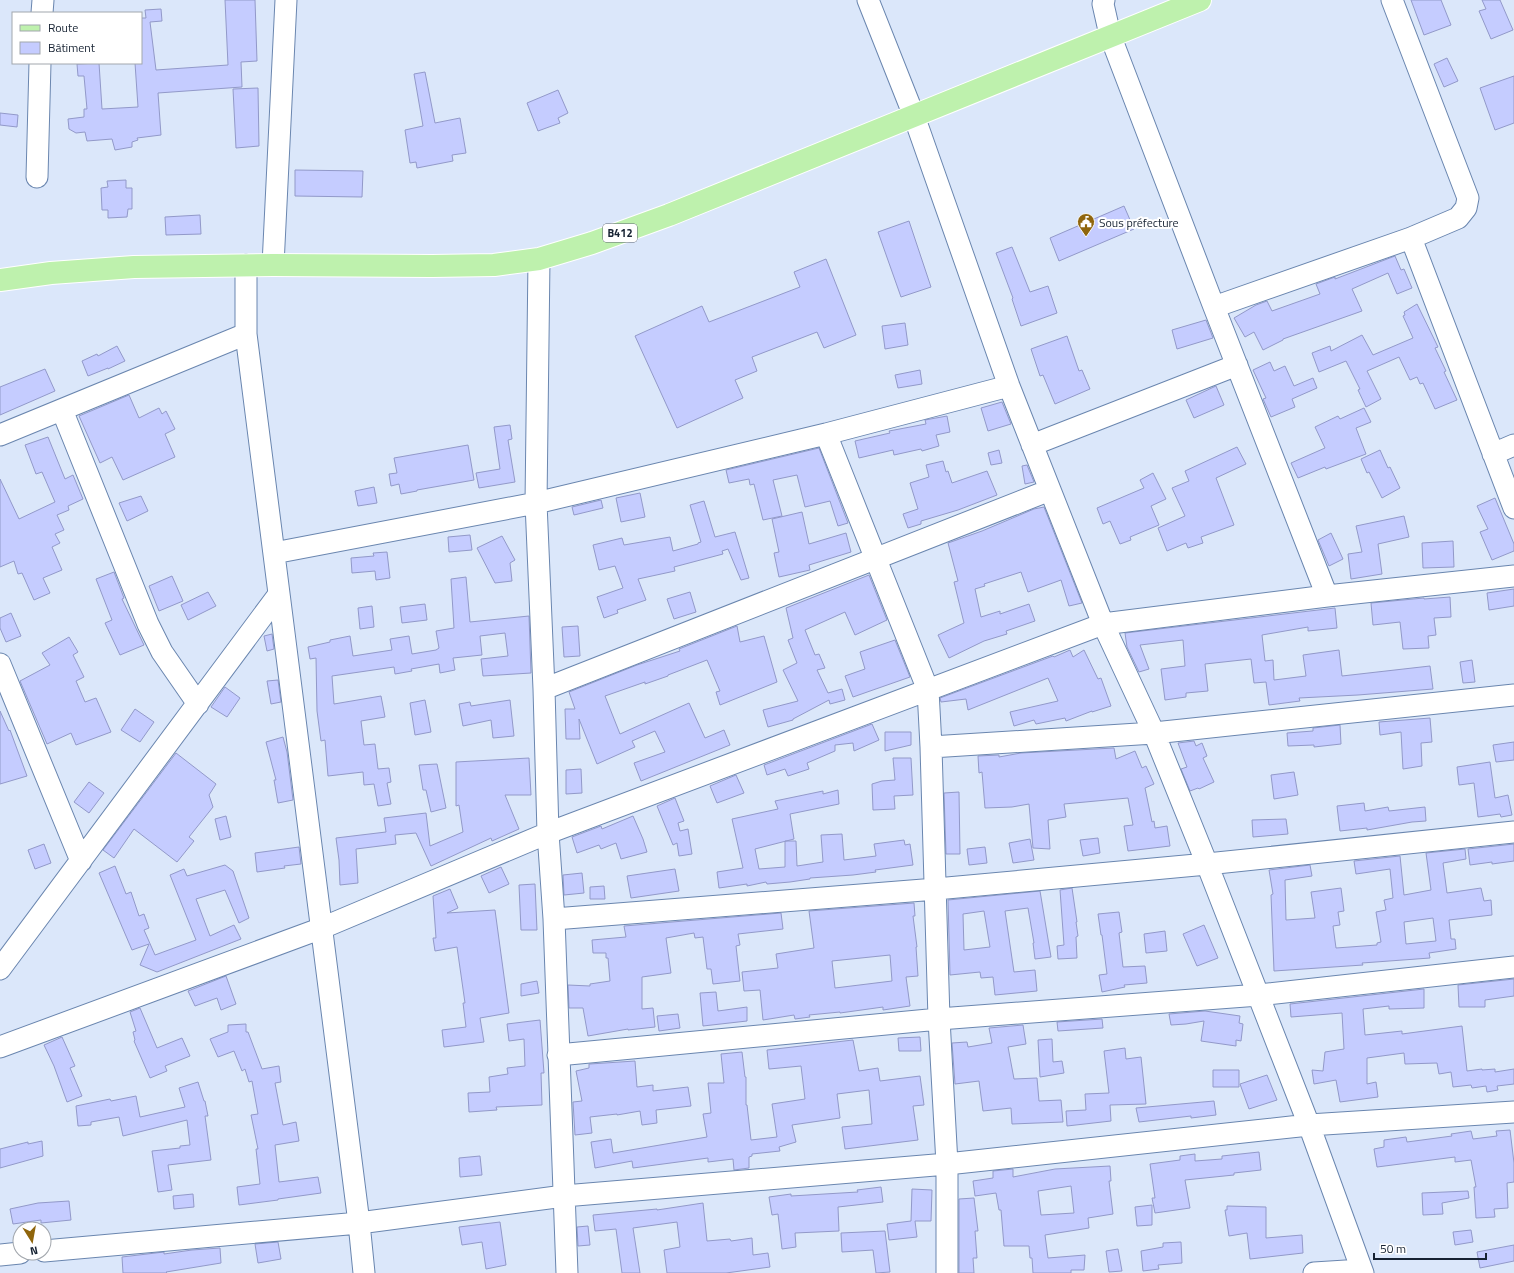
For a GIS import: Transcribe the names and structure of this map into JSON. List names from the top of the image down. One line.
{"streets":{"main road":["B412"]},"places":{"public building":["Sous préfecture"]},"legend":["Route","Bâtiment"],"scale_bar":"50 m","north":"bottom"}
